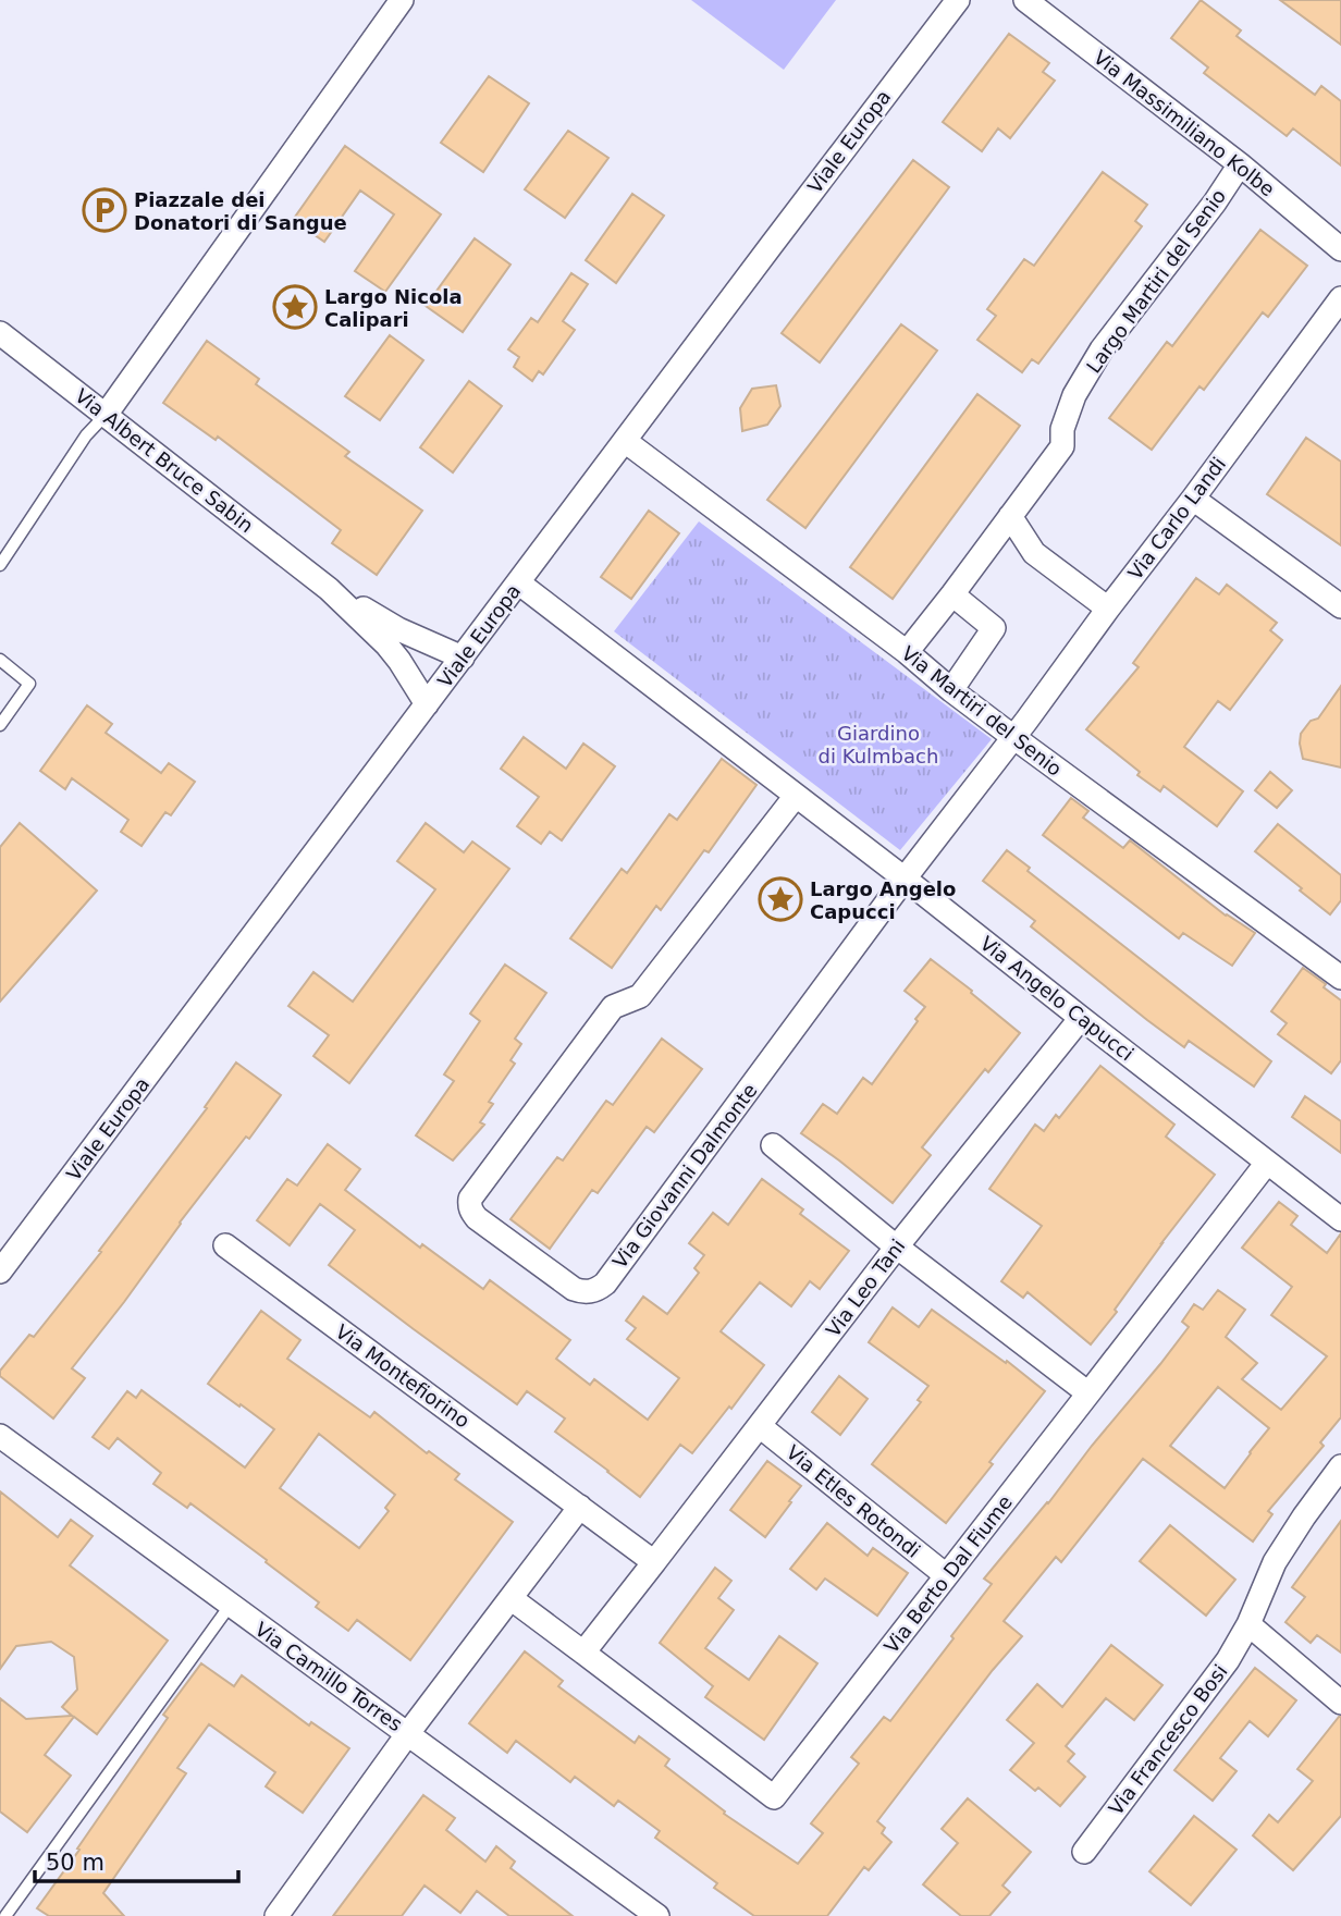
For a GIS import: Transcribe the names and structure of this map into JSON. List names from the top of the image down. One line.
{"streets":{"street":["Via Massimiliano Kolbe","Viale Europa","Largo Martiri del Senio","Via Albert Bruce Sabin","Via Carlo Landi","Via Martiri del Senio","Via Angelo Capucci","Via Giovanni Dalmonte","Via Leo Tani","Via Montefiorino","Via Etles Rotondi","Via Berto Dal Fiume","Via Camillo Torres","Via Francesco Bosi"]},"crossings":[["Via Massimiliano Kolbe","Largo Martiri del Senio"],["Viale Europa","Via Albert Bruce Sabin"],["Viale Europa","Via Martiri del Senio"],["Viale Europa","Via Angelo Capucci"],["Largo Martiri del Senio","Via Martiri del Senio"],["Via Carlo Landi","Via Martiri del Senio"],["Via Carlo Landi","Via Giovanni Dalmonte"],["Via Martiri del Senio","Via Giovanni Dalmonte"],["Via Angelo Capucci","Via Giovanni Dalmonte"],["Via Angelo Capucci","Via Leo Tani"],["Via Angelo Capucci","Via Berto Dal Fiume"],["Via Leo Tani","Via Montefiorino"],["Via Leo Tani","Via Etles Rotondi"],["Via Leo Tani","Via Berto Dal Fiume"],["Via Etles Rotondi","Via Berto Dal Fiume"]],"parks":["Giardino di Kulmbach"],"places":{"parking":["Piazzale dei Donatori di Sangue"],"place":["Largo Nicola Calipari","Largo Angelo Capucci"]},"scale_bar":"50 m"}
